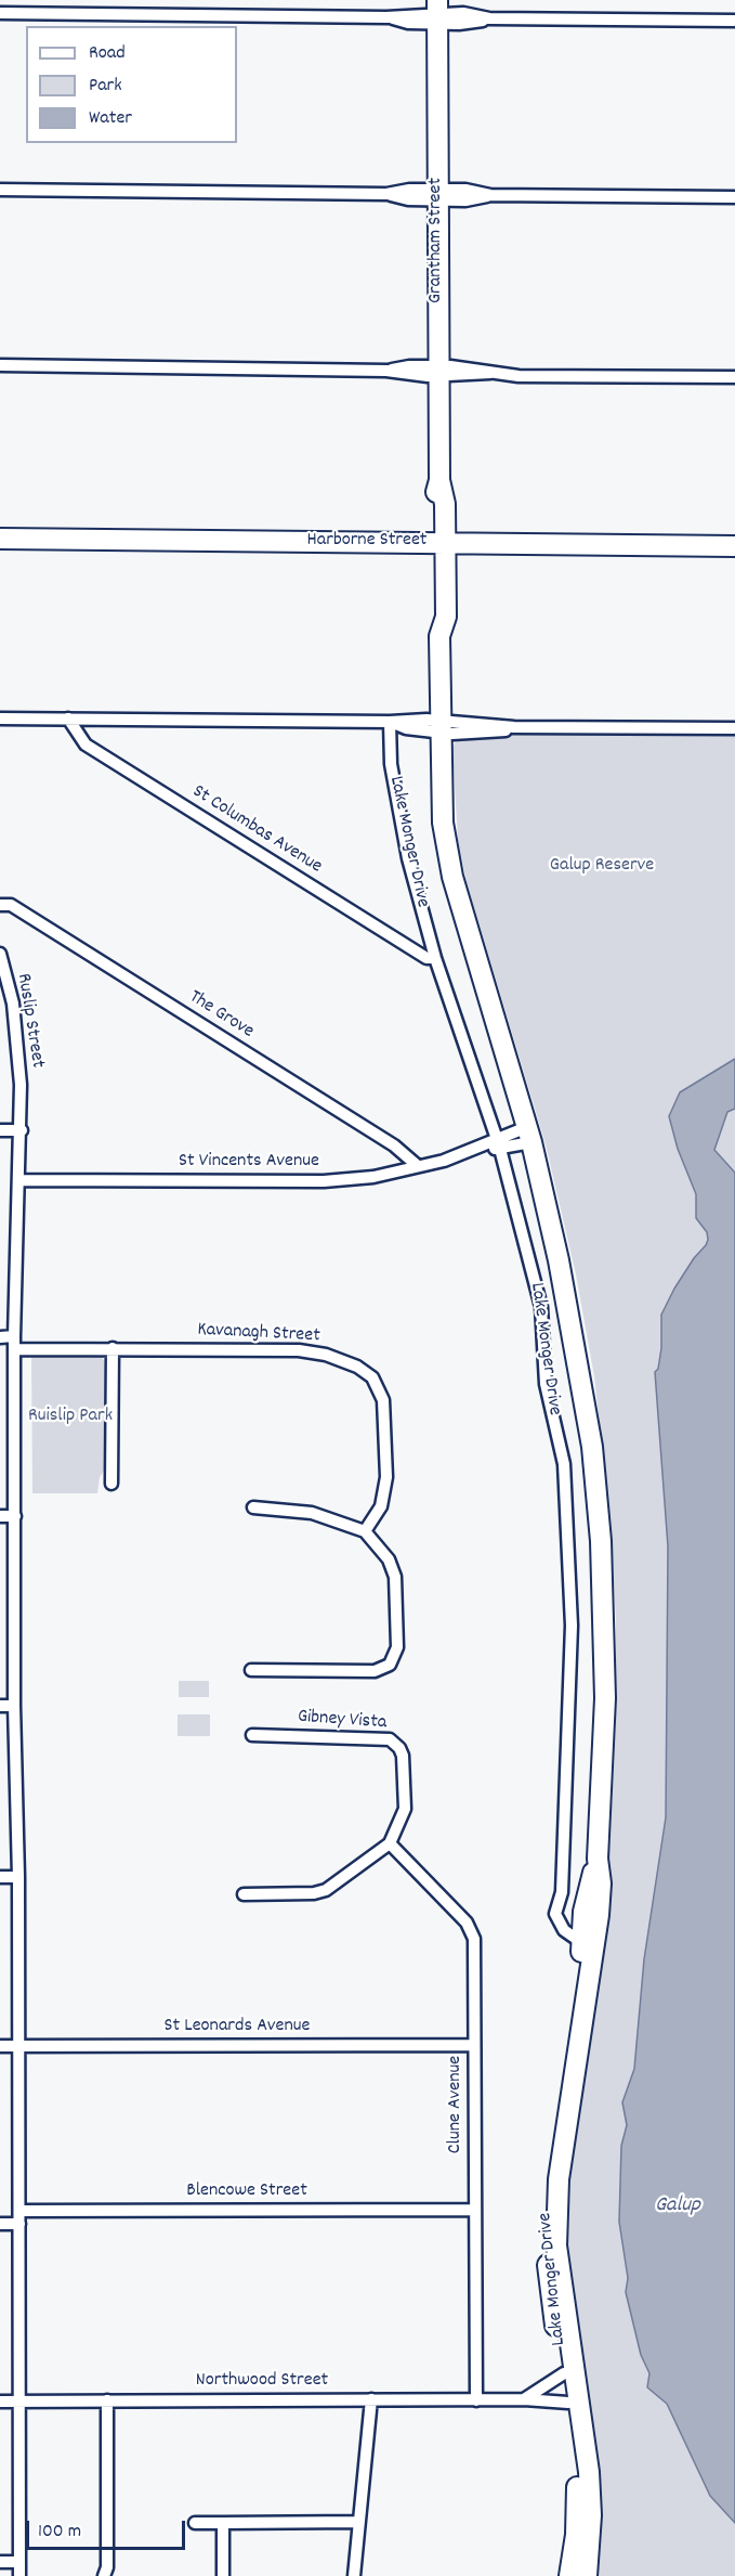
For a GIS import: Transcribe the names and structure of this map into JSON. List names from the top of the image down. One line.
{"streets":{"main road":["Grantham Street","Harborne Street","Lake Monger Drive"],"street":["St Columbas Avenue","The Grove","Ruslip Street","St Vincents Avenue","Kavanagh Street","Gibney Vista","St Leonards Avenue","Clune Avenue","Blencowe Street","Northwood Street"]},"crossings":[["Grantham Street","Harborne Street"],["Grantham Street","Lake Monger Drive"],["St Columbas Avenue","Lake Monger Drive"],["Lake Monger Drive","St Vincents Avenue"],["Lake Monger Drive","Northwood Street"],["The Grove","St Vincents Avenue"],["Ruslip Street","St Vincents Avenue"],["Ruslip Street","Kavanagh Street"],["Ruslip Street","St Leonards Avenue"],["Ruslip Street","Blencowe Street"],["Ruslip Street","Northwood Street"],["Gibney Vista","Clune Avenue"],["St Leonards Avenue","Clune Avenue"],["Clune Avenue","Blencowe Street"],["Clune Avenue","Northwood Street"]],"water":["Galup"],"parks":["Galup Reserve","Ruislip Park"],"legend":["Road","Park","Water"],"scale_bar":"100 m"}
